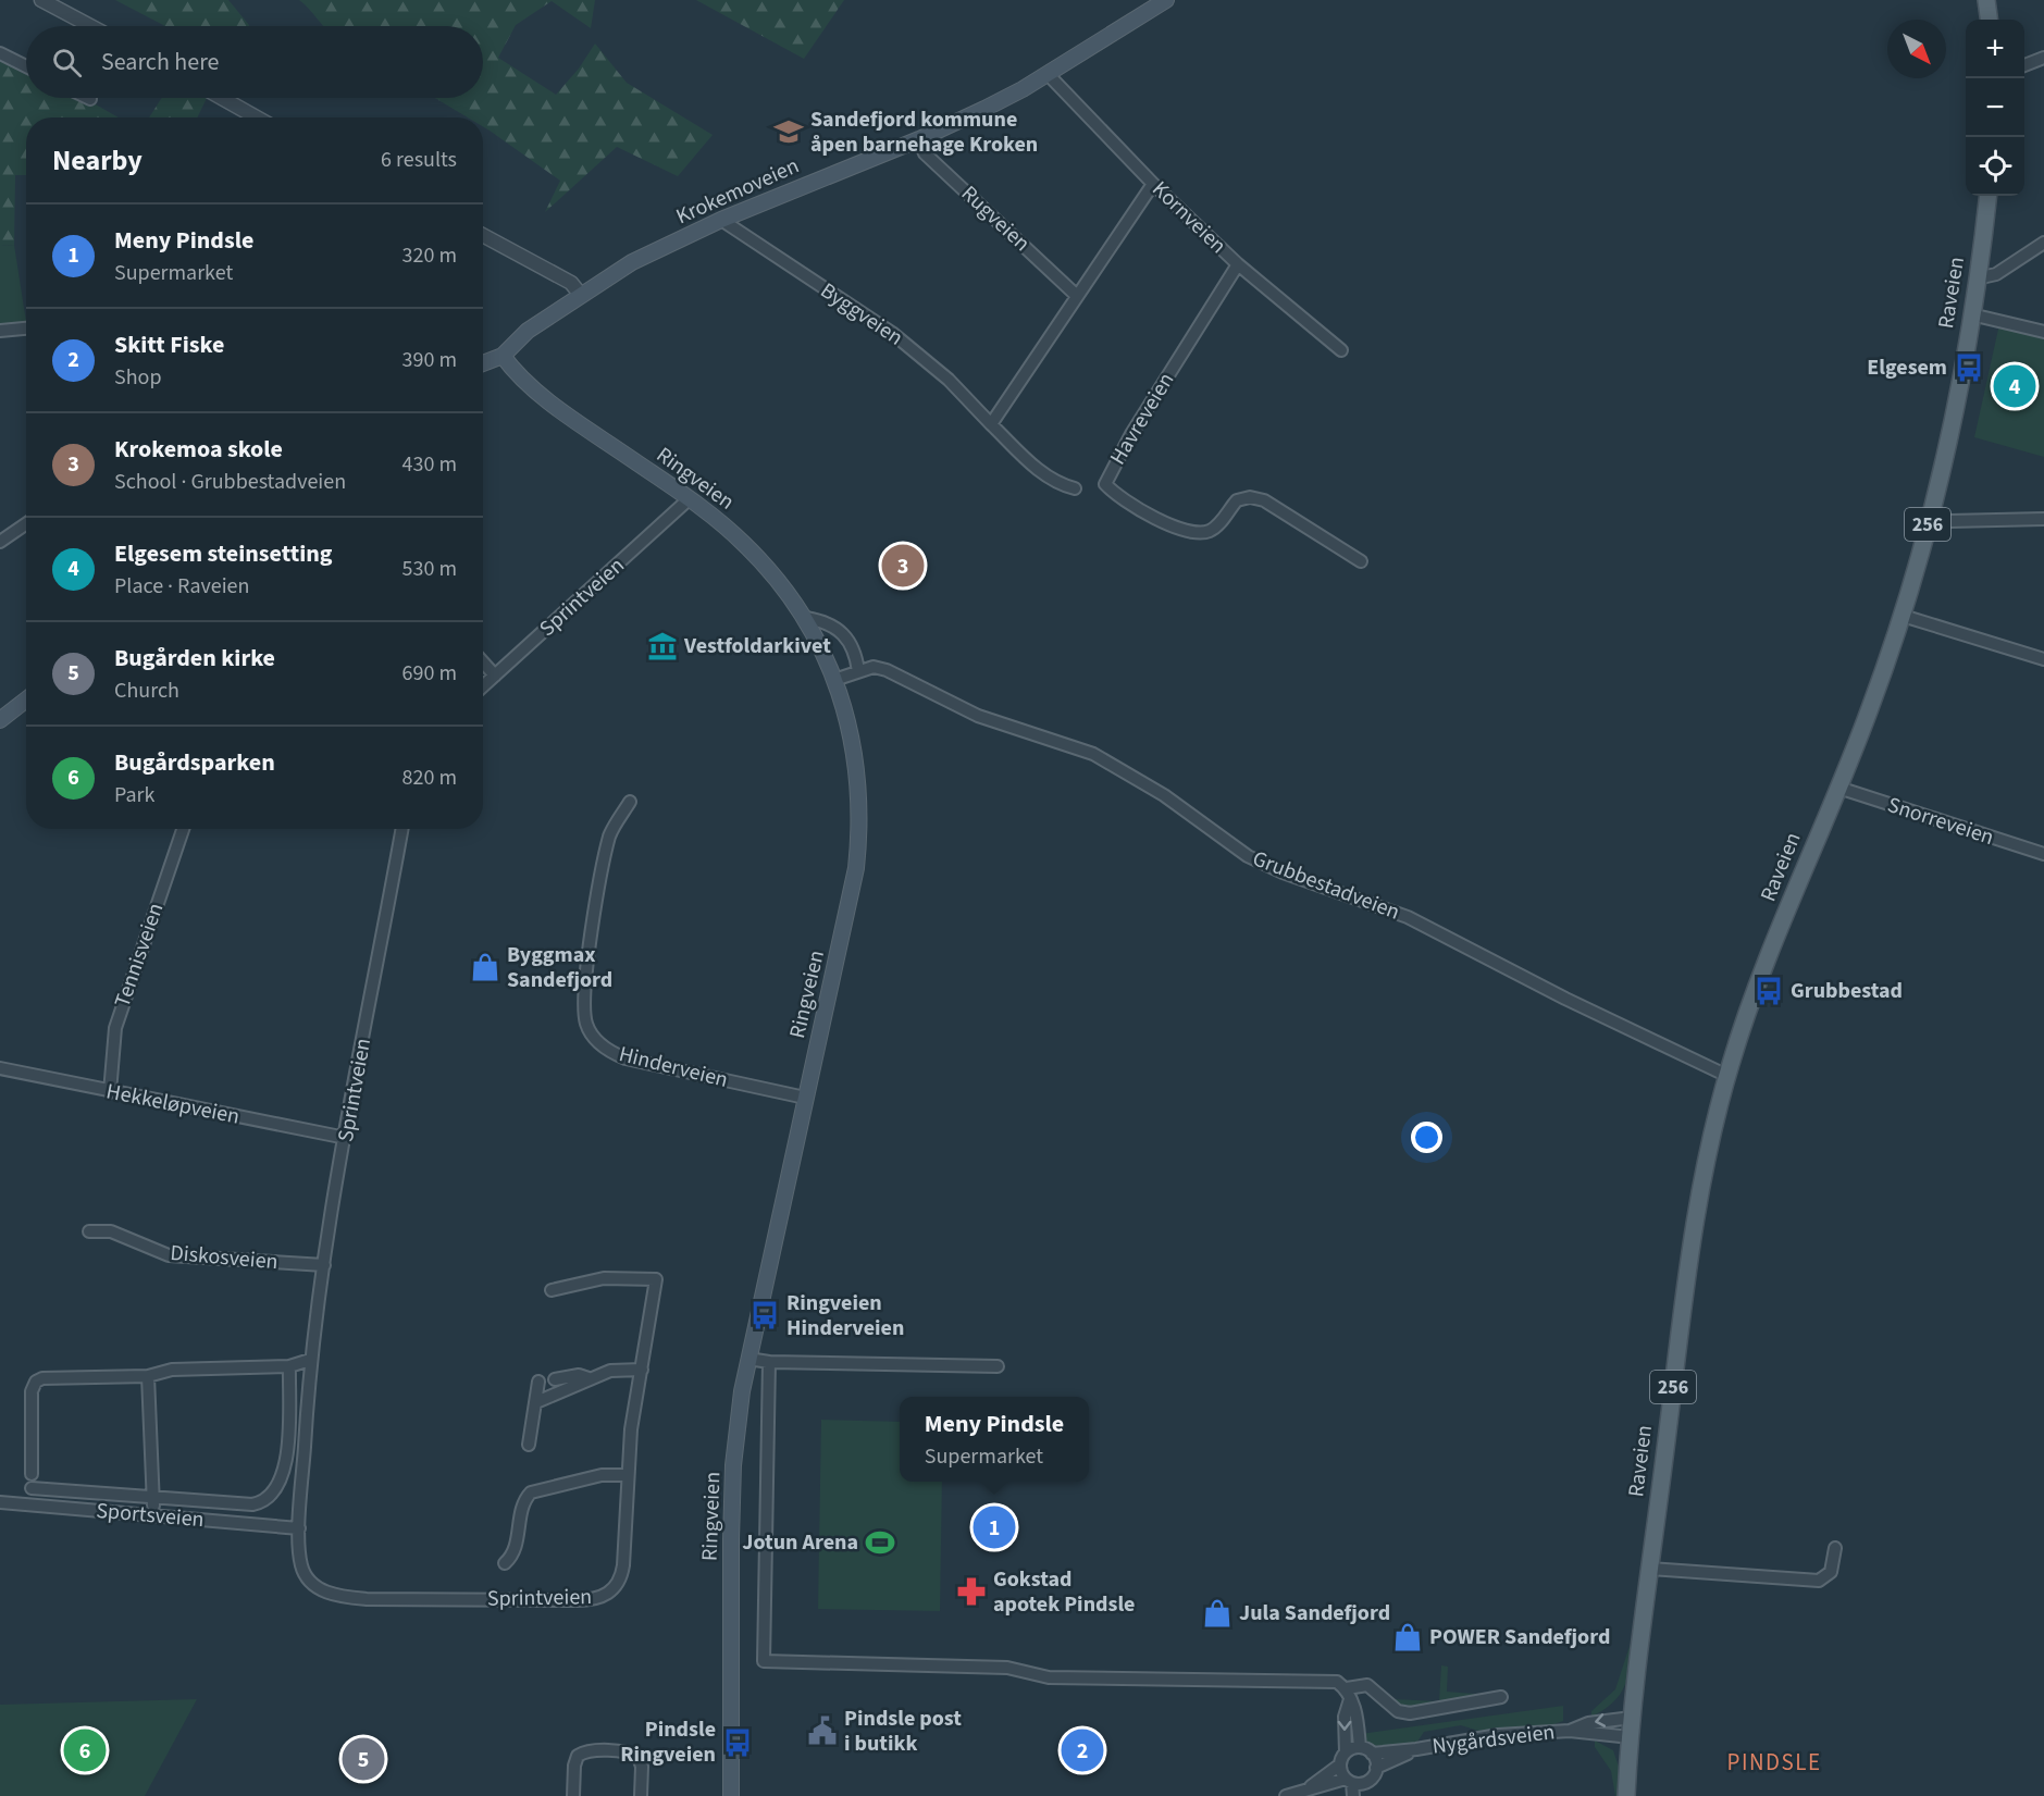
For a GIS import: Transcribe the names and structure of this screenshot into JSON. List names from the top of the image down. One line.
{"streets":{"main road":["Krokemoveien","Raveien","Ringveien","256"],"street":["Kornveien","Rugveien","Byggveien","Havreveien","Sprintveien","Snorreveien","Grubbestadveien","Tennisveien","Hinderveien","Hekkeløpveien","Diskosveien","Sportsveien","Nygårdsveien"]},"crossings":[["Krokemoveien","Kornveien"],["Krokemoveien","Rugveien"],["Krokemoveien","Byggveien"],["Krokemoveien","Ringveien"],["Kornveien","Havreveien"],["Raveien","Snorreveien"],["Raveien","Grubbestadveien"],["Raveien","Nygårdsveien"],["Ringveien","Sprintveien"],["Ringveien","Grubbestadveien"],["Ringveien","Hinderveien"],["Sprintveien","Hekkeløpveien"],["Sprintveien","Diskosveien"],["Sprintveien","Sportsveien"],["Tennisveien","Hekkeløpveien"]],"districts":["PINDSLE"],"places":{"school or university":["Sandefjord kommune åpen barnehage Kroken"],"bus stop":["Elgesem","Grubbestad","Ringveien Hinderveien","Pindsle Ringveien"],"museum":["Vestfoldarkivet"],"shop":["Byggmax Sandefjord","Jula Sandefjord","POWER Sandefjord"],"sports":["Jotun Arena"],"pharmacy":["Gokstad apotek Pindsle"],"public building":["Pindsle post i butikk"]},"north":"bottom right","page":{"map_buttons":["+","−"],"search":"Search here","heading":["Nearby","6 results"],"list":[{"mark":"1","name":"Meny Pindsle","note":"Supermarket","value":"320 m"},{"mark":"2","name":"Skitt Fiske","note":"Shop","value":"390 m"},{"mark":"3","name":"Krokemoa skole","note":"School · Grubbestadveien","value":"430 m"},{"mark":"4","name":"Elgesem steinsetting","note":"Place · Raveien","value":"530 m"},{"mark":"5","name":"Bugården kirke","note":"Church","value":"690 m"},{"mark":"6","name":"Bugårdsparken","note":"Park","value":"820 m"}],"pins":["4","3","1","2","6","5"],"popup":["Meny Pindsle","Supermarket"]}}
